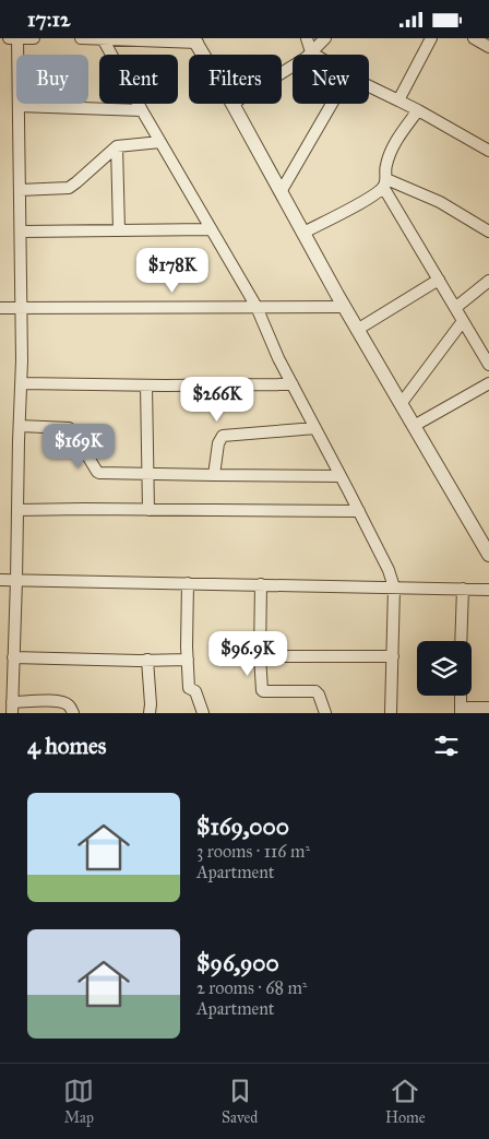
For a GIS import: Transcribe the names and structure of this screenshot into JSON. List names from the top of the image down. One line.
{"page":{"status":"17:12","chip":["Buy","Rent","Filters","New"],"price":["$178K","$266K","$169K","$96.9K"],"heading":"4 homes","list":[{"name":"$169,000","note":"3 rooms · 116 m² · Apartment"},{"name":"$96,900","note":"2 rooms · 68 m² · Apartment"}],"tabs":["Map","Saved","Home"]}}
